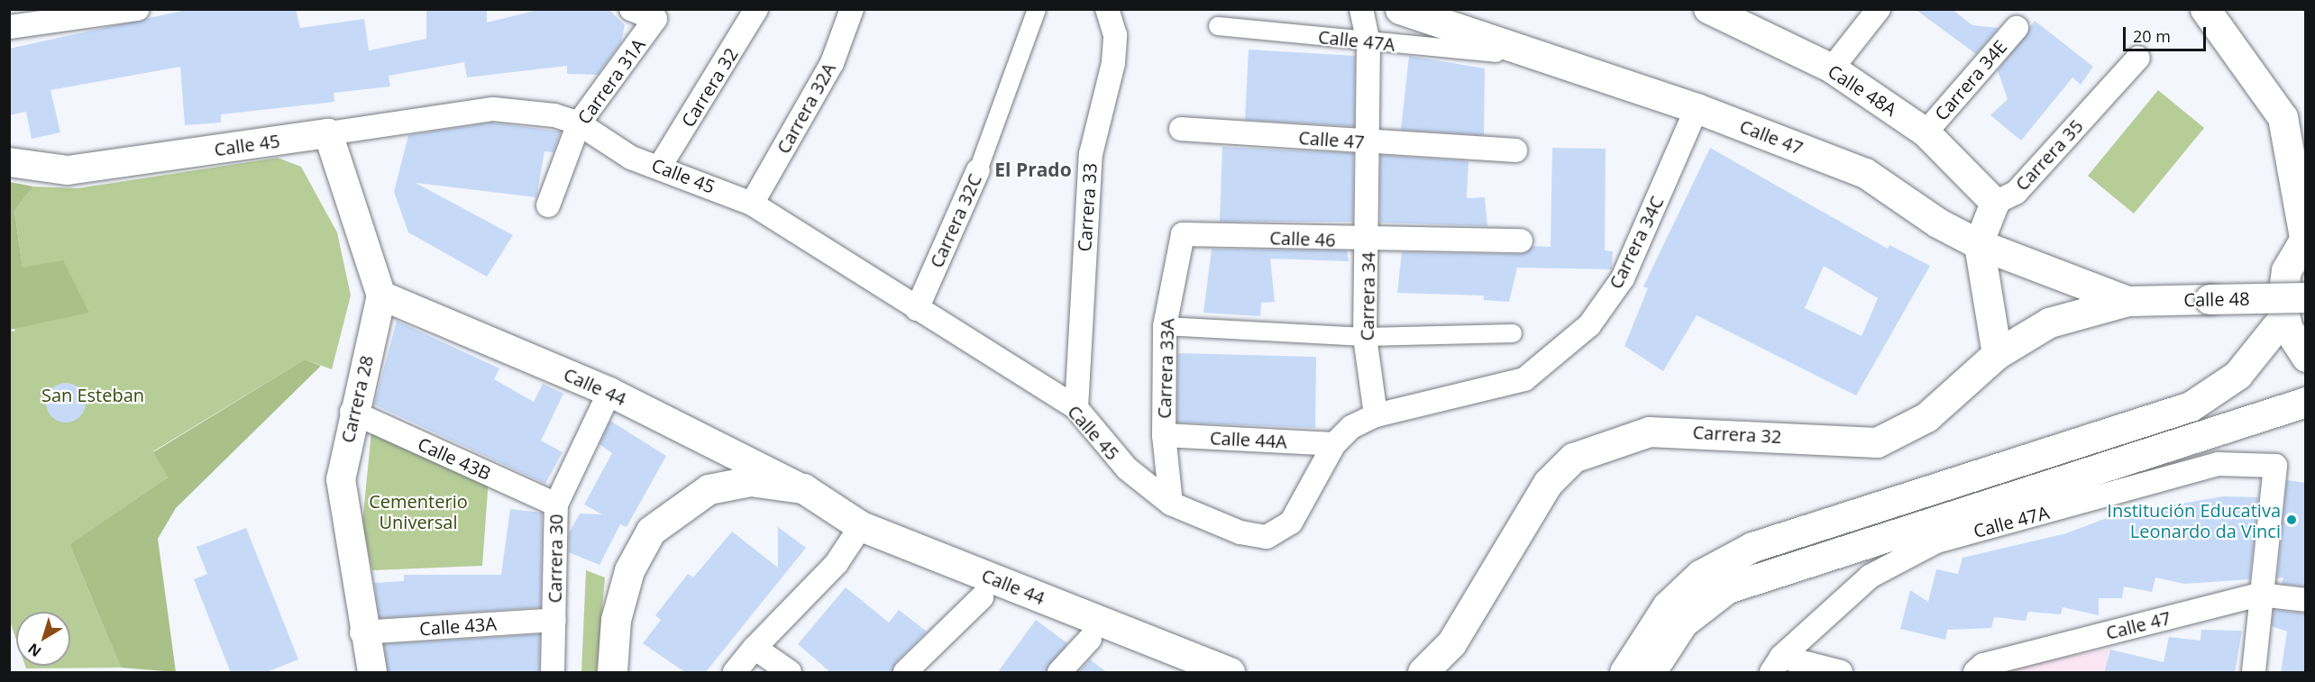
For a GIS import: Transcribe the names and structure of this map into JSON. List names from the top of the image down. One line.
{"streets":{"main road":["Carrera 32","Calle 47","Calle 48","Calle 44"],"street":["Calle 47A","Carrera 34E","Carrera 31A","Calle 48A","Carrera 32A","Calle 45","Carrera 35","Carrera 33","Carrera 32C","Calle 46","Carrera 34C","Carrera 34","Carrera 33A","Carrera 28","Calle 44A","Calle 43B","Carrera 30","Calle 43A"]},"crossings":[["Calle 47A","Calle 47"],["Calle 47A","Carrera 34"],["Carrera 34E","Calle 48A"],["Carrera 31A","Calle 45"],["Carrera 32","Calle 47"],["Carrera 32","Calle 45"],["Carrera 32","Calle 48"],["Calle 48A","Carrera 35"],["Carrera 32A","Calle 45"],["Calle 47","Carrera 34C"],["Calle 47","Carrera 34"],["Calle 47","Calle 48"],["Calle 45","Carrera 33"],["Calle 45","Carrera 32C"],["Calle 45","Carrera 33A"],["Calle 45","Calle 44A"],["Calle 46","Carrera 34"],["Calle 46","Carrera 33A"],["Carrera 34C","Carrera 34"],["Carrera 33A","Calle 44A"],["Calle 44","Carrera 28"],["Calle 44","Carrera 30"],["Carrera 28","Calle 43B"],["Carrera 28","Calle 43A"],["Calle 43B","Carrera 30"],["Carrera 30","Calle 43A"]],"districts":["El Prado"],"parks":["San Esteban","Cementerio Universal"],"places":["Institución Educativa Leonardo da Vinci"],"scale_bar":"20 m","north":"bottom left"}
